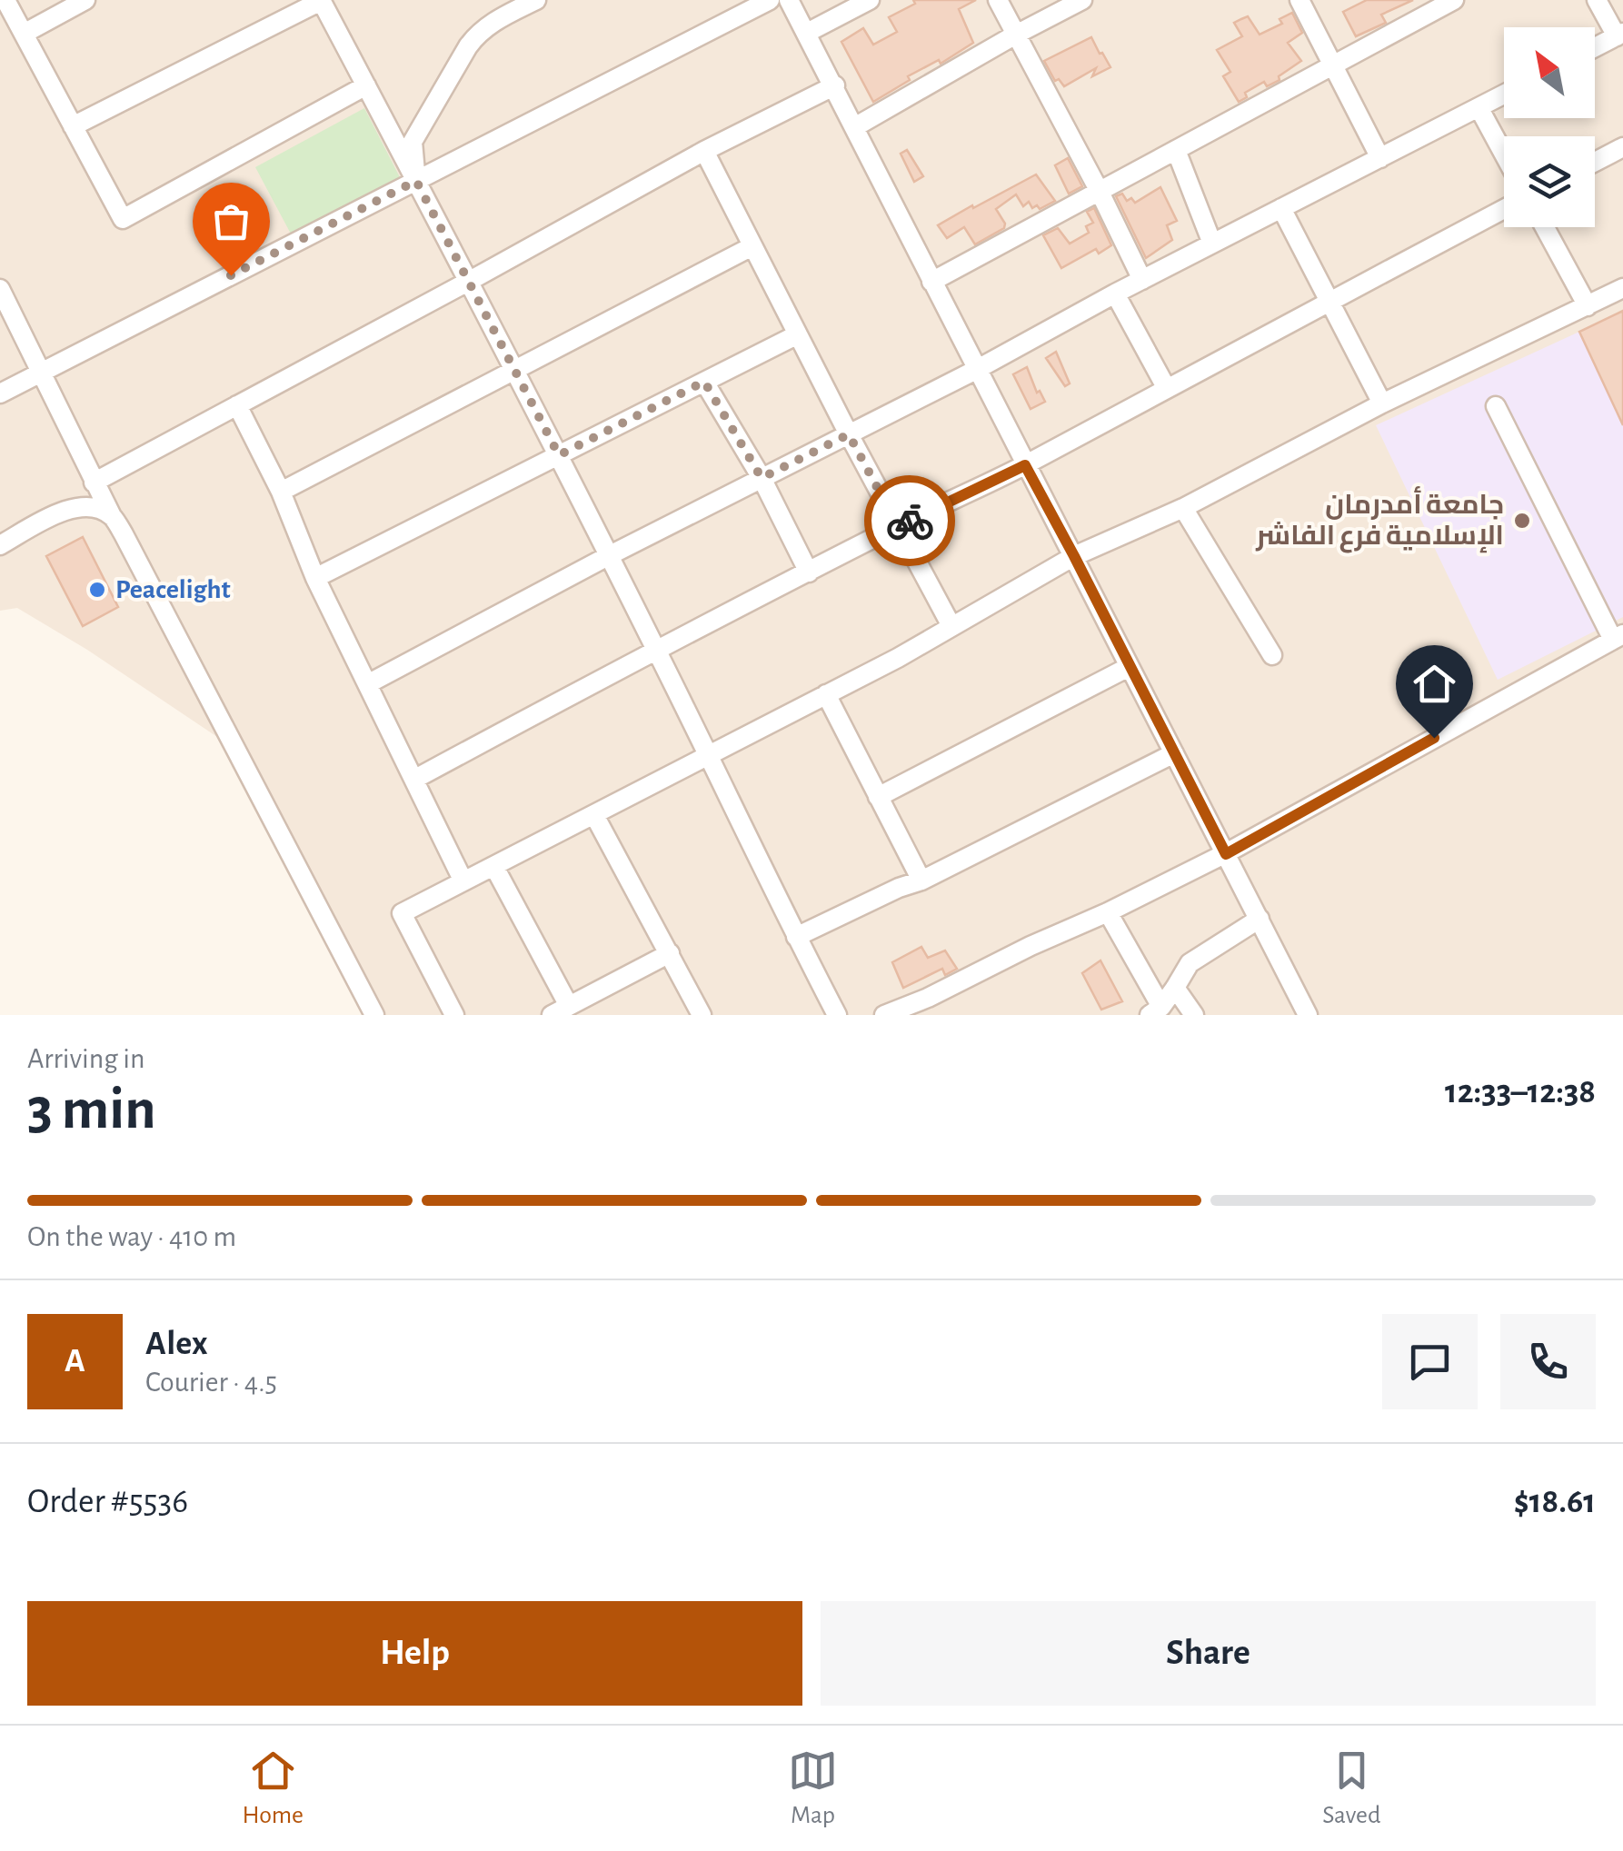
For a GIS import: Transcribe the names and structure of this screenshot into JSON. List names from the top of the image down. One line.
{"places":["جامعة أمدرمان الإسلامية فرع الفاشر","Peacelight"],"north":"top left","page":{"heading":["3 min","Arriving in","12:33–12:38"],"panel":["Alex","Courier · 4.5","Order #5536","$18.61"],"bar":"On the way · 410 m","round":"A","buttons":["Help","Share"],"tabs":["Home","Map","Saved"]}}
